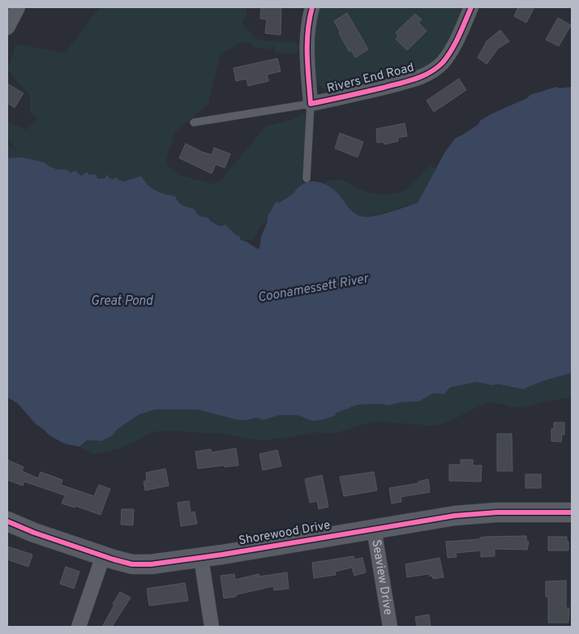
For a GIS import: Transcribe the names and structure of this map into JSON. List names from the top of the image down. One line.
{"streets":{"street":["Rivers End Road","Shorewood Drive","Seaview Drive"]},"crossings":[["Shorewood Drive","Seaview Drive"]],"water":["Coonamessett River","Great Pond"]}
